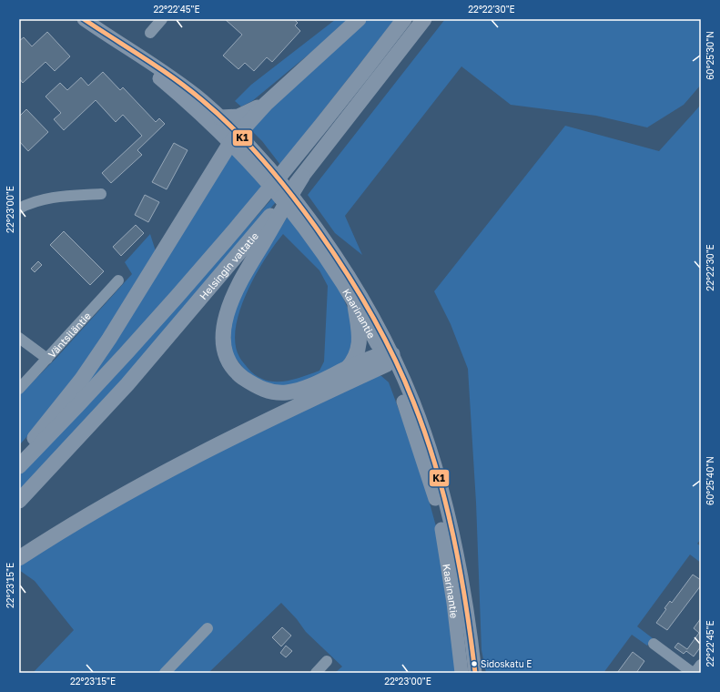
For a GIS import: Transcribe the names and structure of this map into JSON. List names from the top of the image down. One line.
{"streets":{"highway":["Helsingin valtatie"],"main road":["Kaarinantie"],"street":["Väntsiläntie"]},"places":["Sidoskatu E"],"lines":["transit line K1"],"coordinates":["22°22'45\"E","22°22'30\"E","60°25'30\"N","22°23'00\"E","60°25'40\"N","22°23'15\"E"]}
